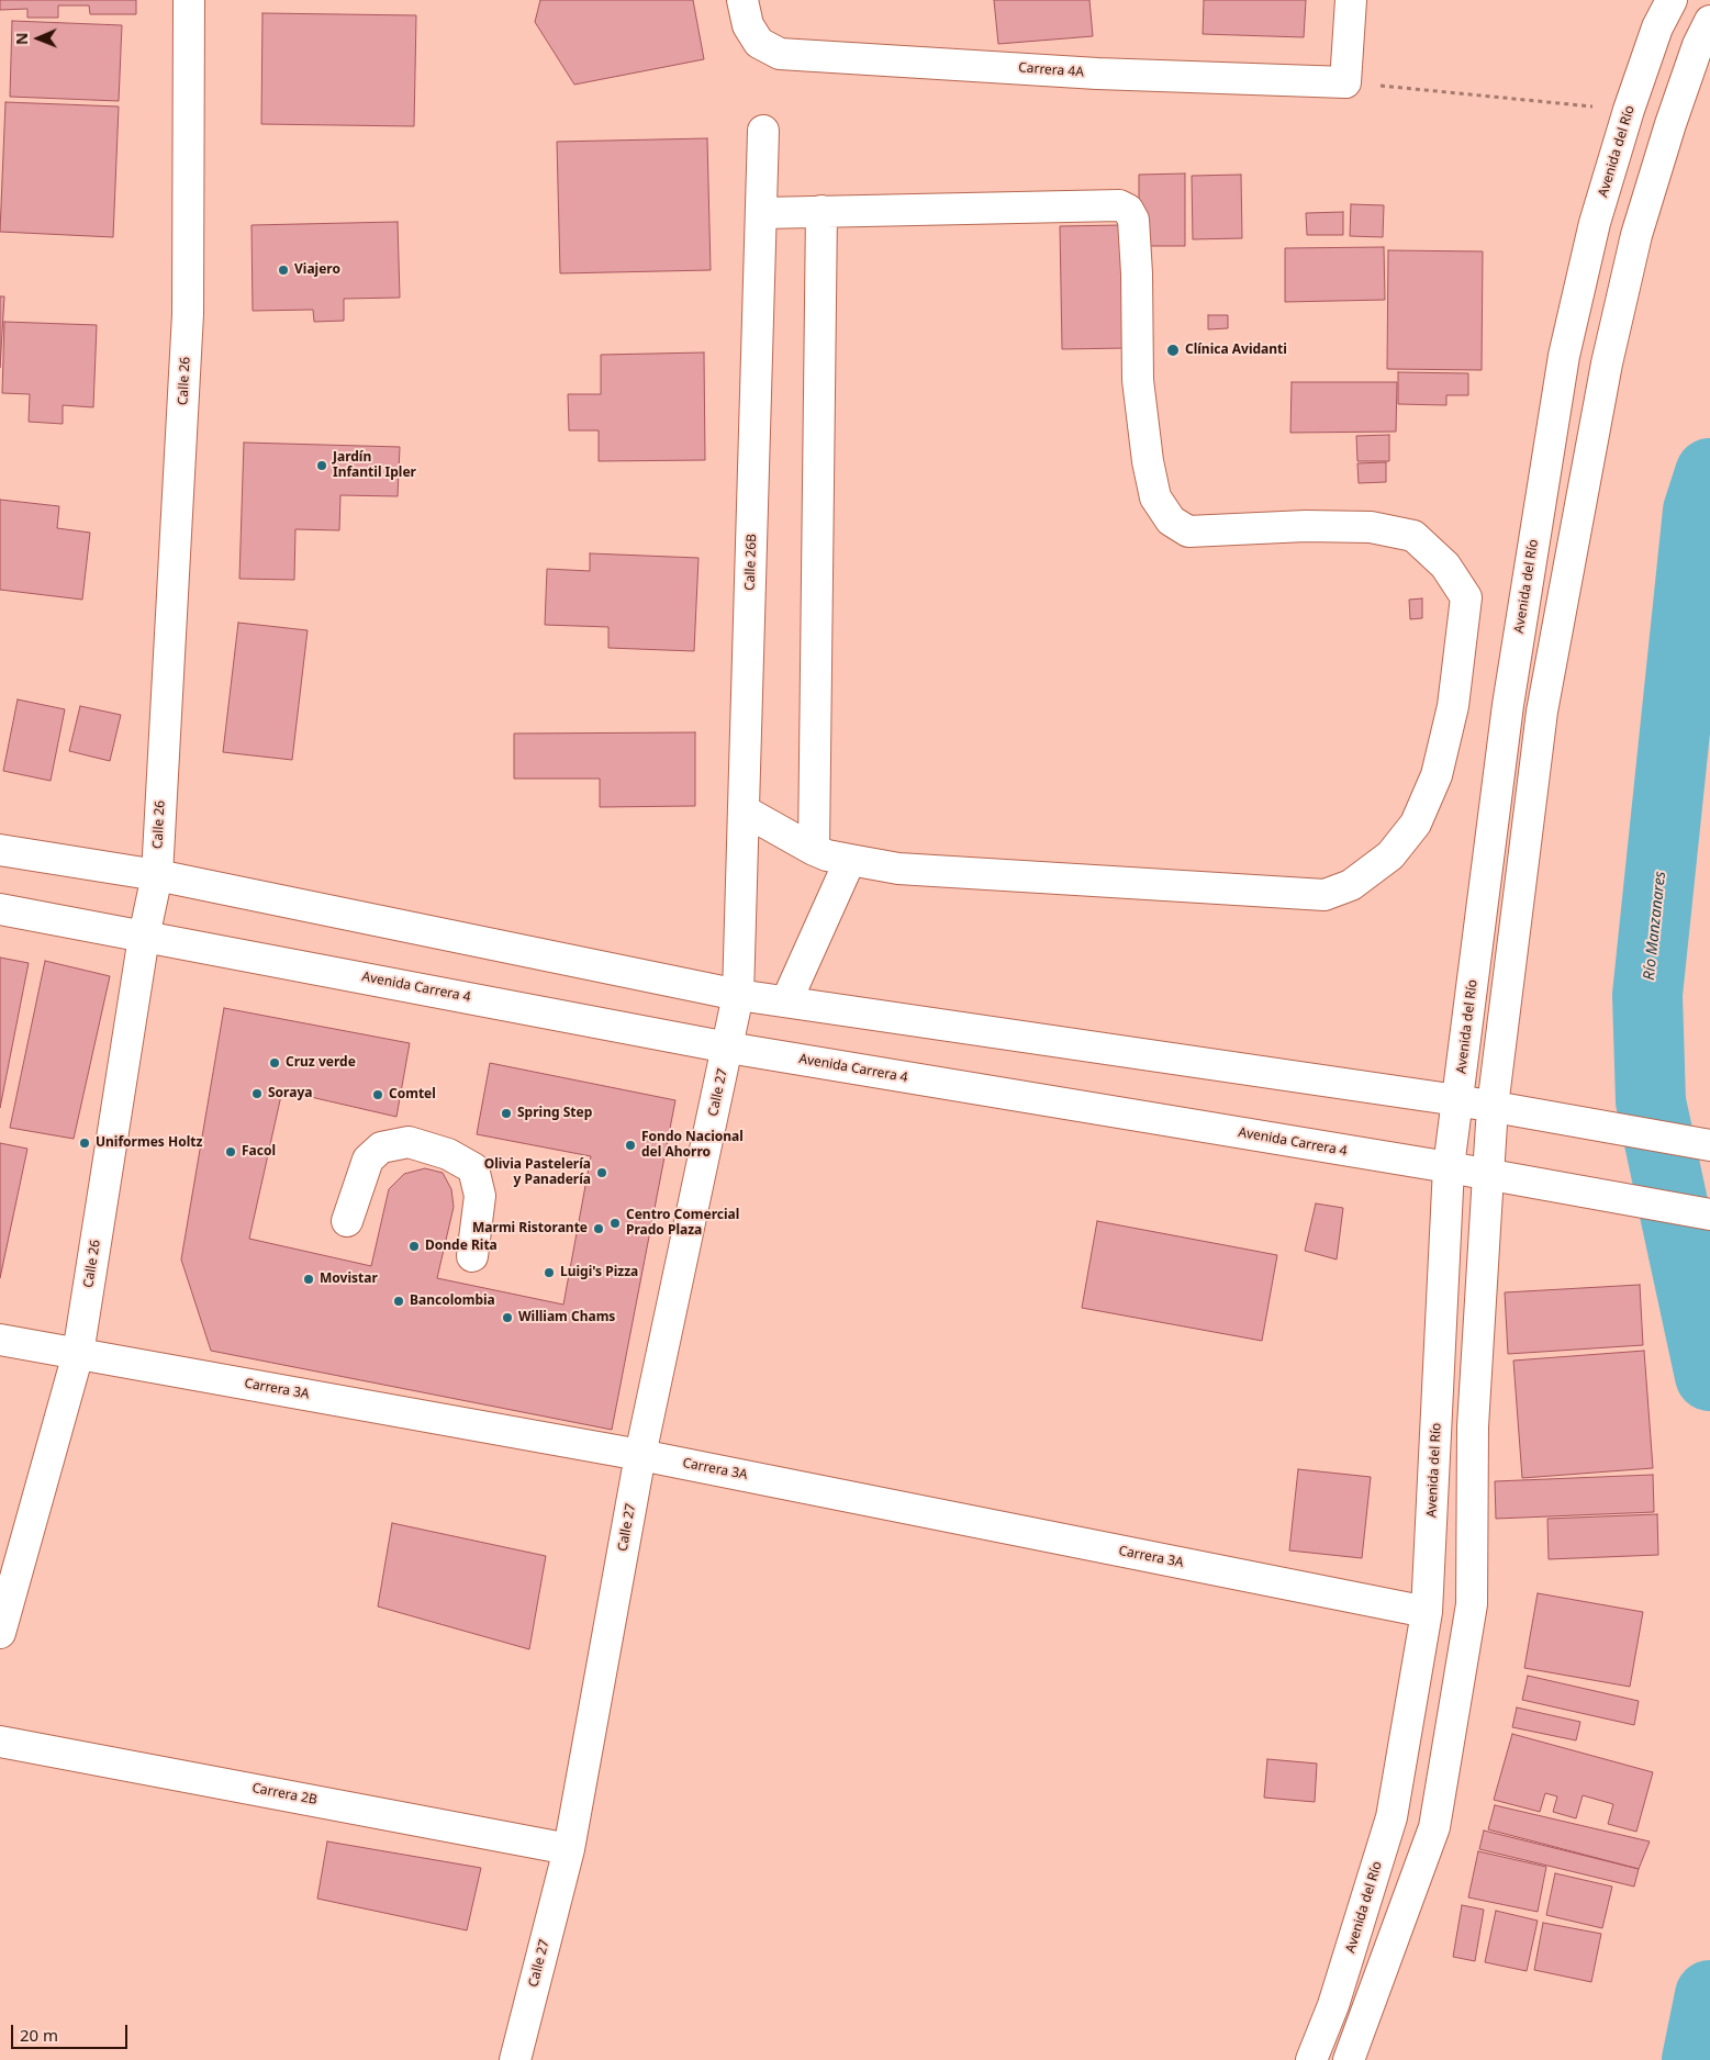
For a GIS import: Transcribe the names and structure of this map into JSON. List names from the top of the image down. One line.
{"streets":{"street":["Carrera 4A","Avenida del Río","Calle 26","Calle 26B","Avenida Carrera 4","Calle 27","Carrera 3A","Carrera 2B"]},"crossings":[["Avenida del Río","Avenida Carrera 4"],["Avenida del Río","Carrera 3A"],["Calle 26","Avenida Carrera 4"],["Calle 26","Carrera 3A"],["Calle 26B","Calle 27"],["Avenida Carrera 4","Calle 27"],["Calle 27","Carrera 3A"],["Calle 27","Carrera 2B"]],"water":["Río Manzanares"],"places":["Viajero","Clínica Avidanti","Jardín Infantil Ipler","Cruz verde","Soraya","Comtel","Spring Step","Uniformes Holtz","Fondo Nacional del Ahorro","Facol","Olivia Pastelería y Panadería","Centro Comercial Prado Plaza","Marmi Ristorante","Donde Rita","Luigi's Pizza","Movistar","Bancolombia","William Chams"],"scale_bar":"20 m","north":"left"}
